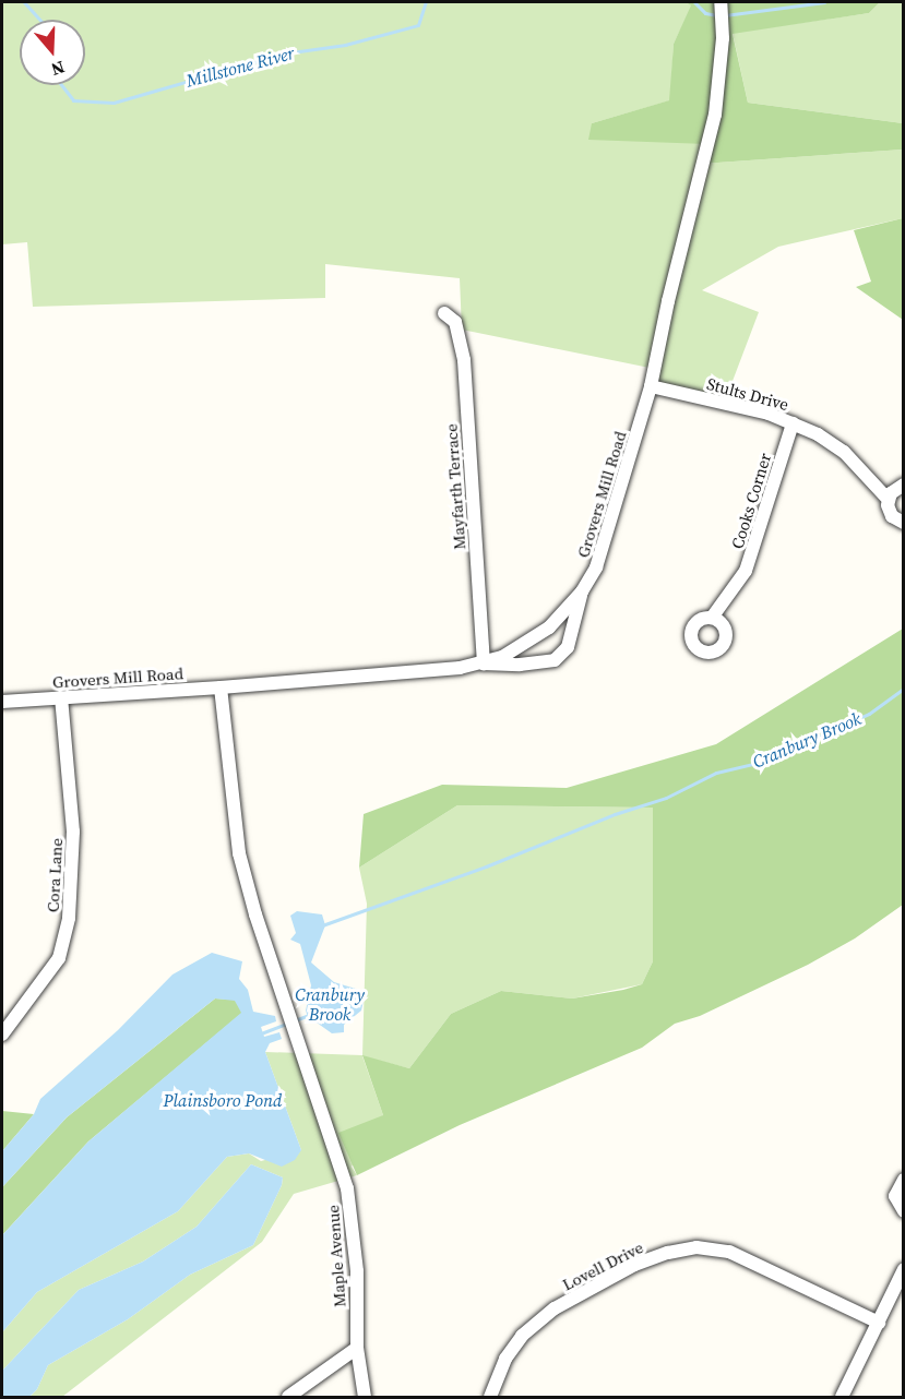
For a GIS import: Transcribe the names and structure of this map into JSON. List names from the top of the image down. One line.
{"streets":{"street":["Stults Drive","Mayfarth Terrace","Grovers Mill Road","Cooks Corner","Cora Lane","Maple Avenue","Lovell Drive"]},"crossings":[["Stults Drive","Grovers Mill Road"],["Stults Drive","Cooks Corner"],["Mayfarth Terrace","Grovers Mill Road"],["Grovers Mill Road","Cora Lane"],["Grovers Mill Road","Maple Avenue"]],"water":["Millstone River","Cranbury Brook","Plainsboro Pond"],"north":"bottom"}
